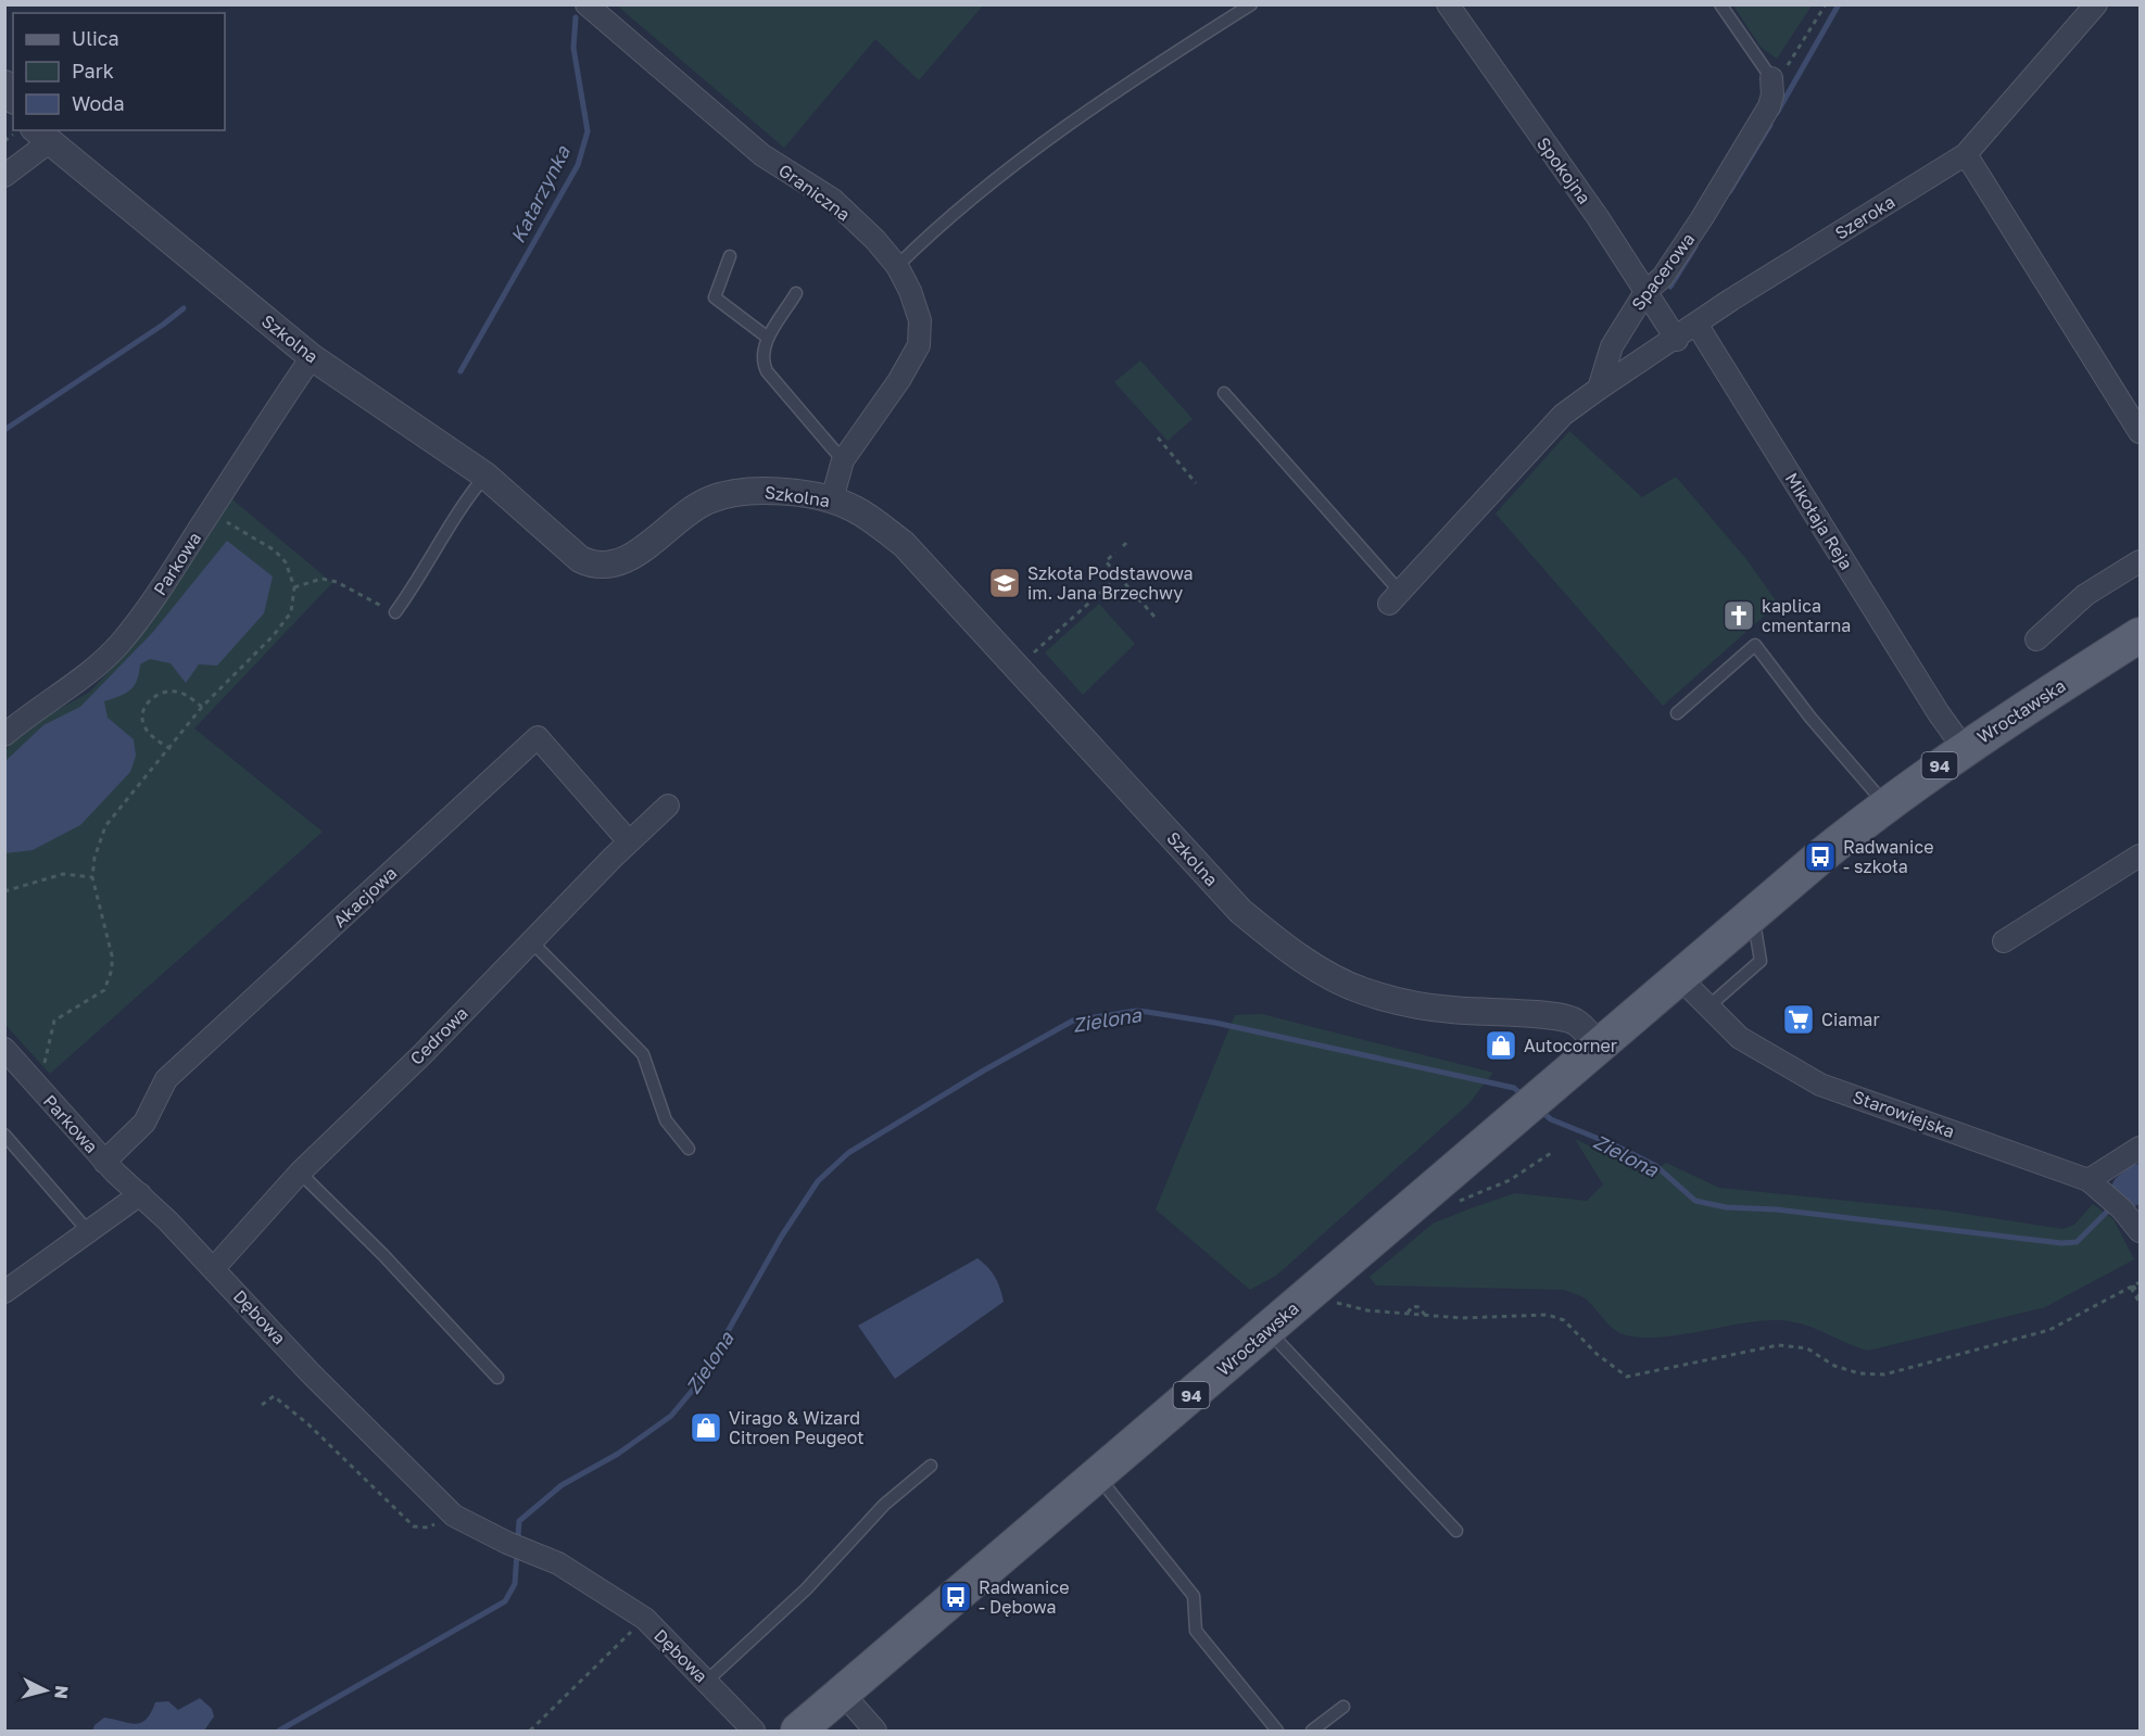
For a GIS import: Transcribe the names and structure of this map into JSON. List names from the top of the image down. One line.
{"streets":{"main road":["Wrocławska","94"],"street":["Spokojna","Graniczna","Szeroka","Spacerowa","Szkolna","Mikołaja Reja","Parkowa","Akacjowa","Cedrowa","Starowiejska","Dębowa"]},"crossings":[["Spokojna","Szeroka"],["Spokojna","Spacerowa"],["Graniczna","Szkolna"],["Szeroka","Spacerowa"],["Szeroka","Mikołaja Reja"],["Szkolna","Parkowa"],["Szkolna","Wrocławska"],["Szkolna","94"],["Mikołaja Reja","Wrocławska"],["Parkowa","Akacjowa"],["Parkowa","Dębowa"],["Wrocławska","94"],["94","Starowiejska"],["Akacjowa","Cedrowa"],["Cedrowa","Dębowa"]],"water":["Katarzynka","Zielona"],"places":{"school or university":["Szkoła Podstawowa im. Jana Brzechwy"],"church":["kaplica cmentarna"],"bus stop":["Radwanice - szkoła","Radwanice - Dębowa"],"supermarket":["Ciamar"],"shop":["Autocorner","Virago & Wizard Citroen Peugeot"]},"legend":["Ulica","Park","Woda"],"north":"right"}
